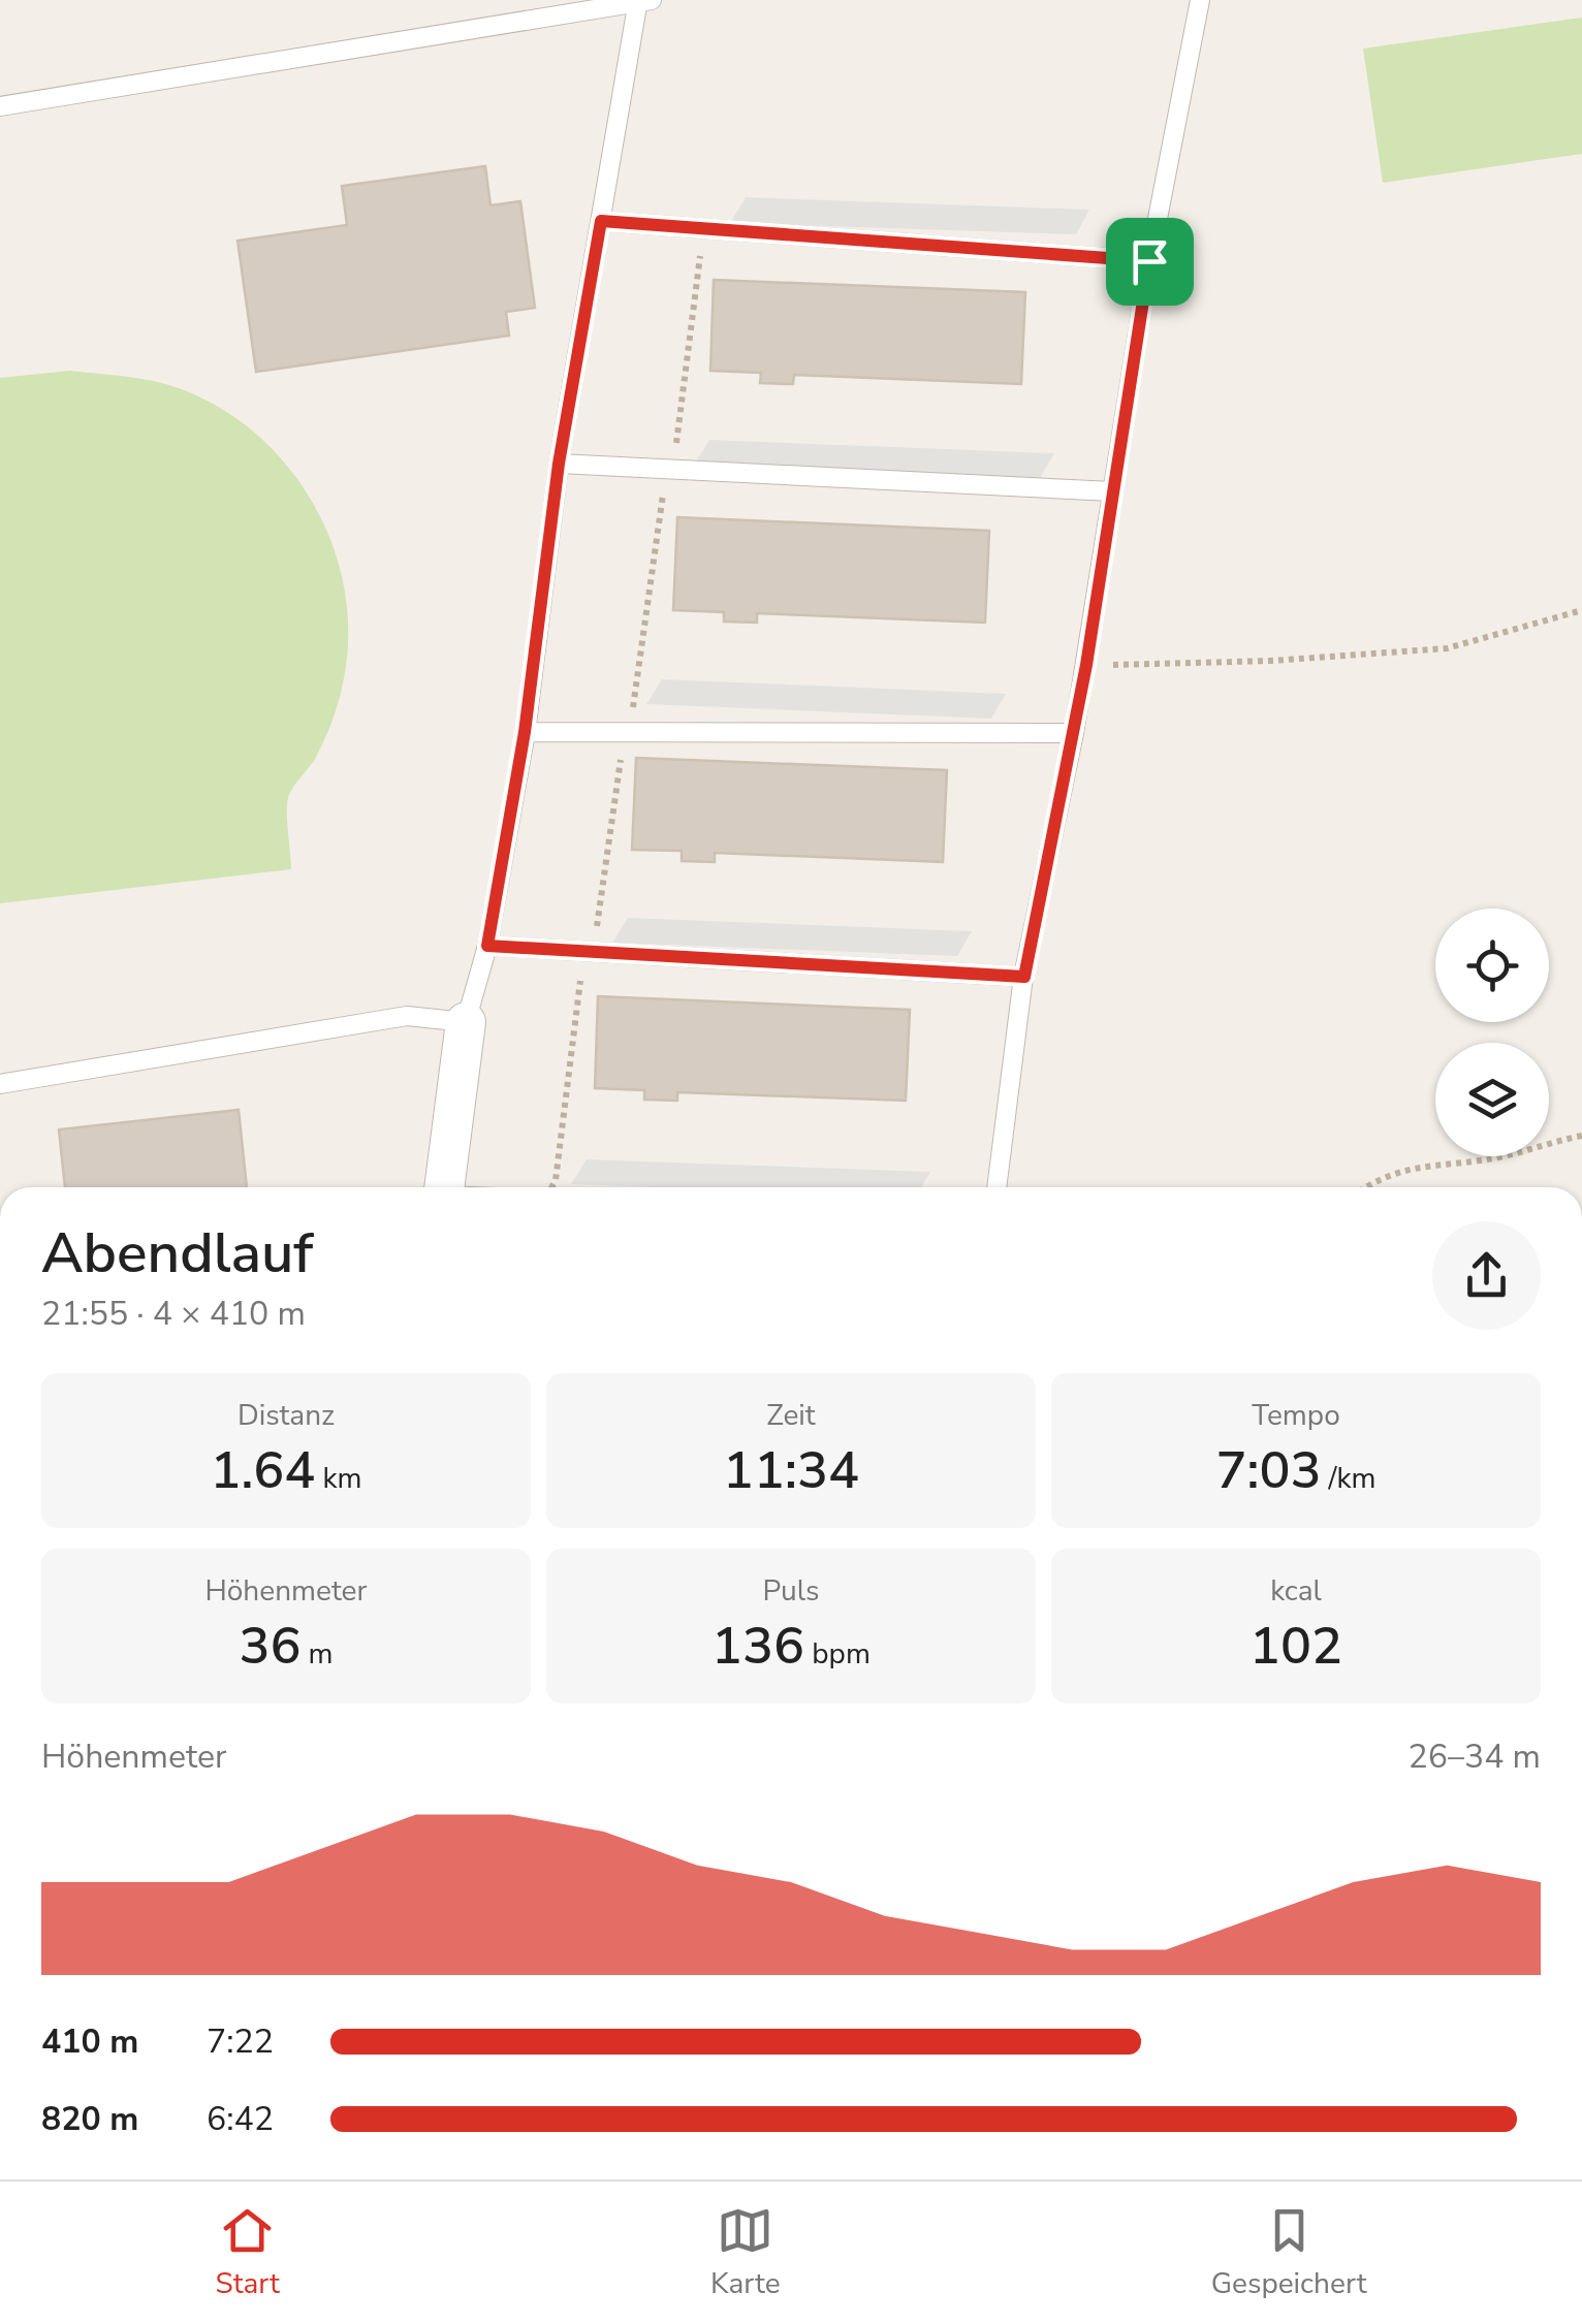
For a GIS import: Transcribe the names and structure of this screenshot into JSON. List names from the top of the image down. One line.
{"page":{"heading":["Abendlauf","21:55 · 4 × 410 m"],"stats":[["Distanz","1.64 km"],["Zeit","11:34"],["Tempo","7:03 /km"],["Höhenmeter","36 m"],["Puls","136 bpm"],["kcal","102"]],"chart":["Höhenmeter","26–34 m"],"list":[{"name":"410 m","note":"7:22"},{"name":"820 m","note":"6:42"}],"tabs":["Start","Karte","Gespeichert"]}}
